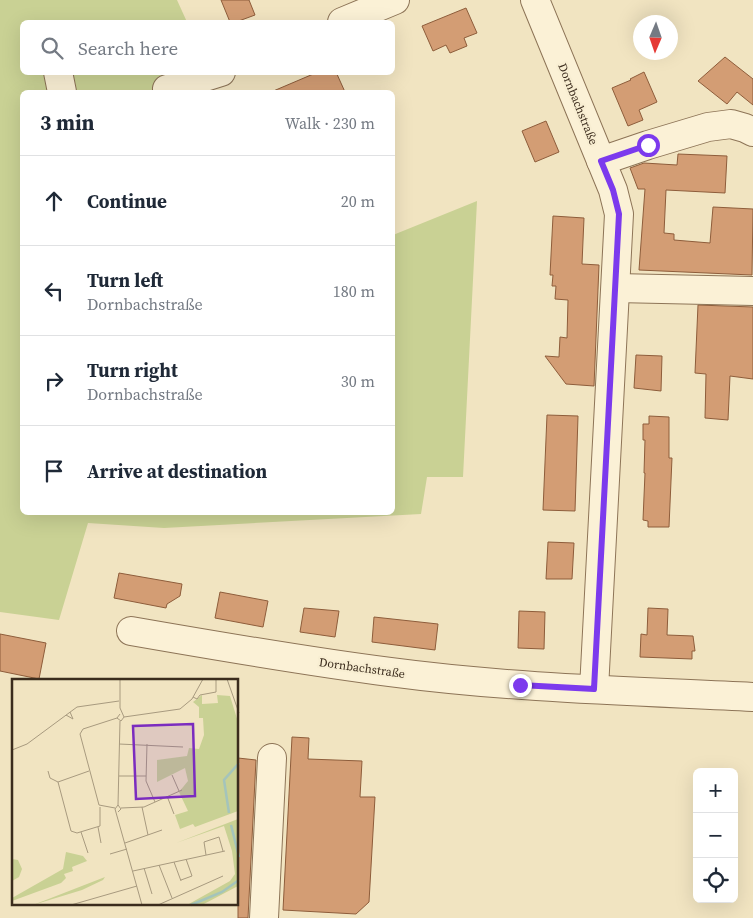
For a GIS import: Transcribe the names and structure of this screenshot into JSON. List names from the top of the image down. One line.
{"streets":{"street":["Dornbachstraße"]},"north":"bottom","page":{"search":"Search here","heading":["3 min","Walk · 230 m"],"list":[["Continue","20 m"],["Turn left","Dornbachstraße","180 m"],["Turn right","Dornbachstraße","30 m"],"Arrive at destination"],"map_buttons":["+","−"]}}
